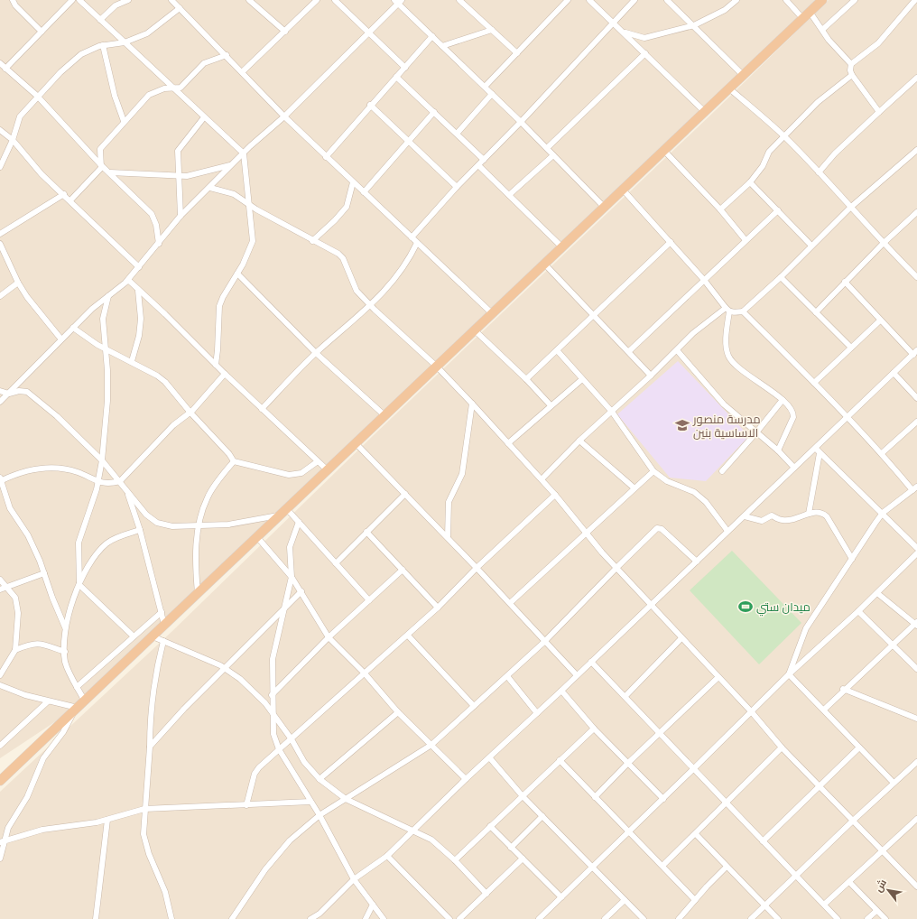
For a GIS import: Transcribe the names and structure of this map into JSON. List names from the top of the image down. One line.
{"places":{"school or university":["مدرسة منصور الاساسية بنين"],"sports":["ميدان ستي"]},"north":"top left"}
